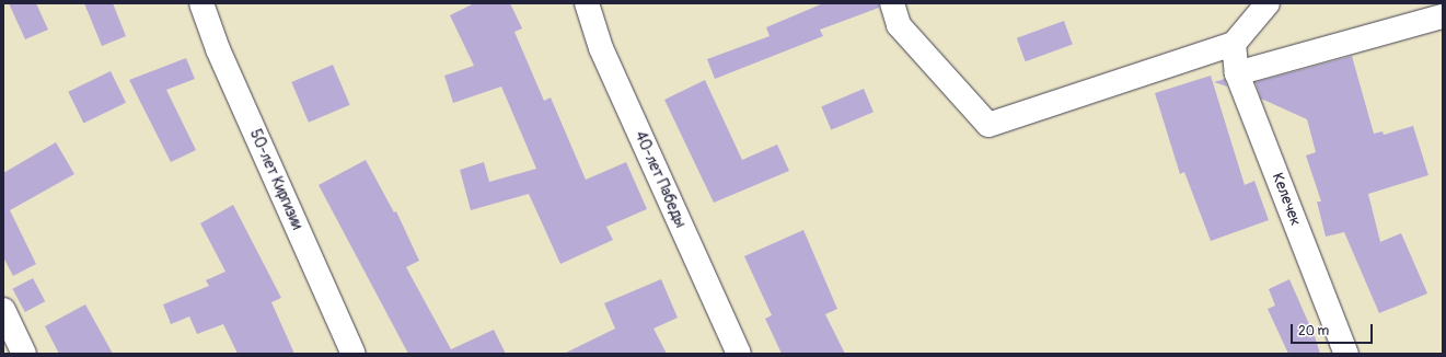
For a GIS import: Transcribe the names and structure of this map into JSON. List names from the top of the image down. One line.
{"streets":{"street":["50-лет Киргизии","40-лет Пабеды","Келечек"]},"scale_bar":"20 m"}
